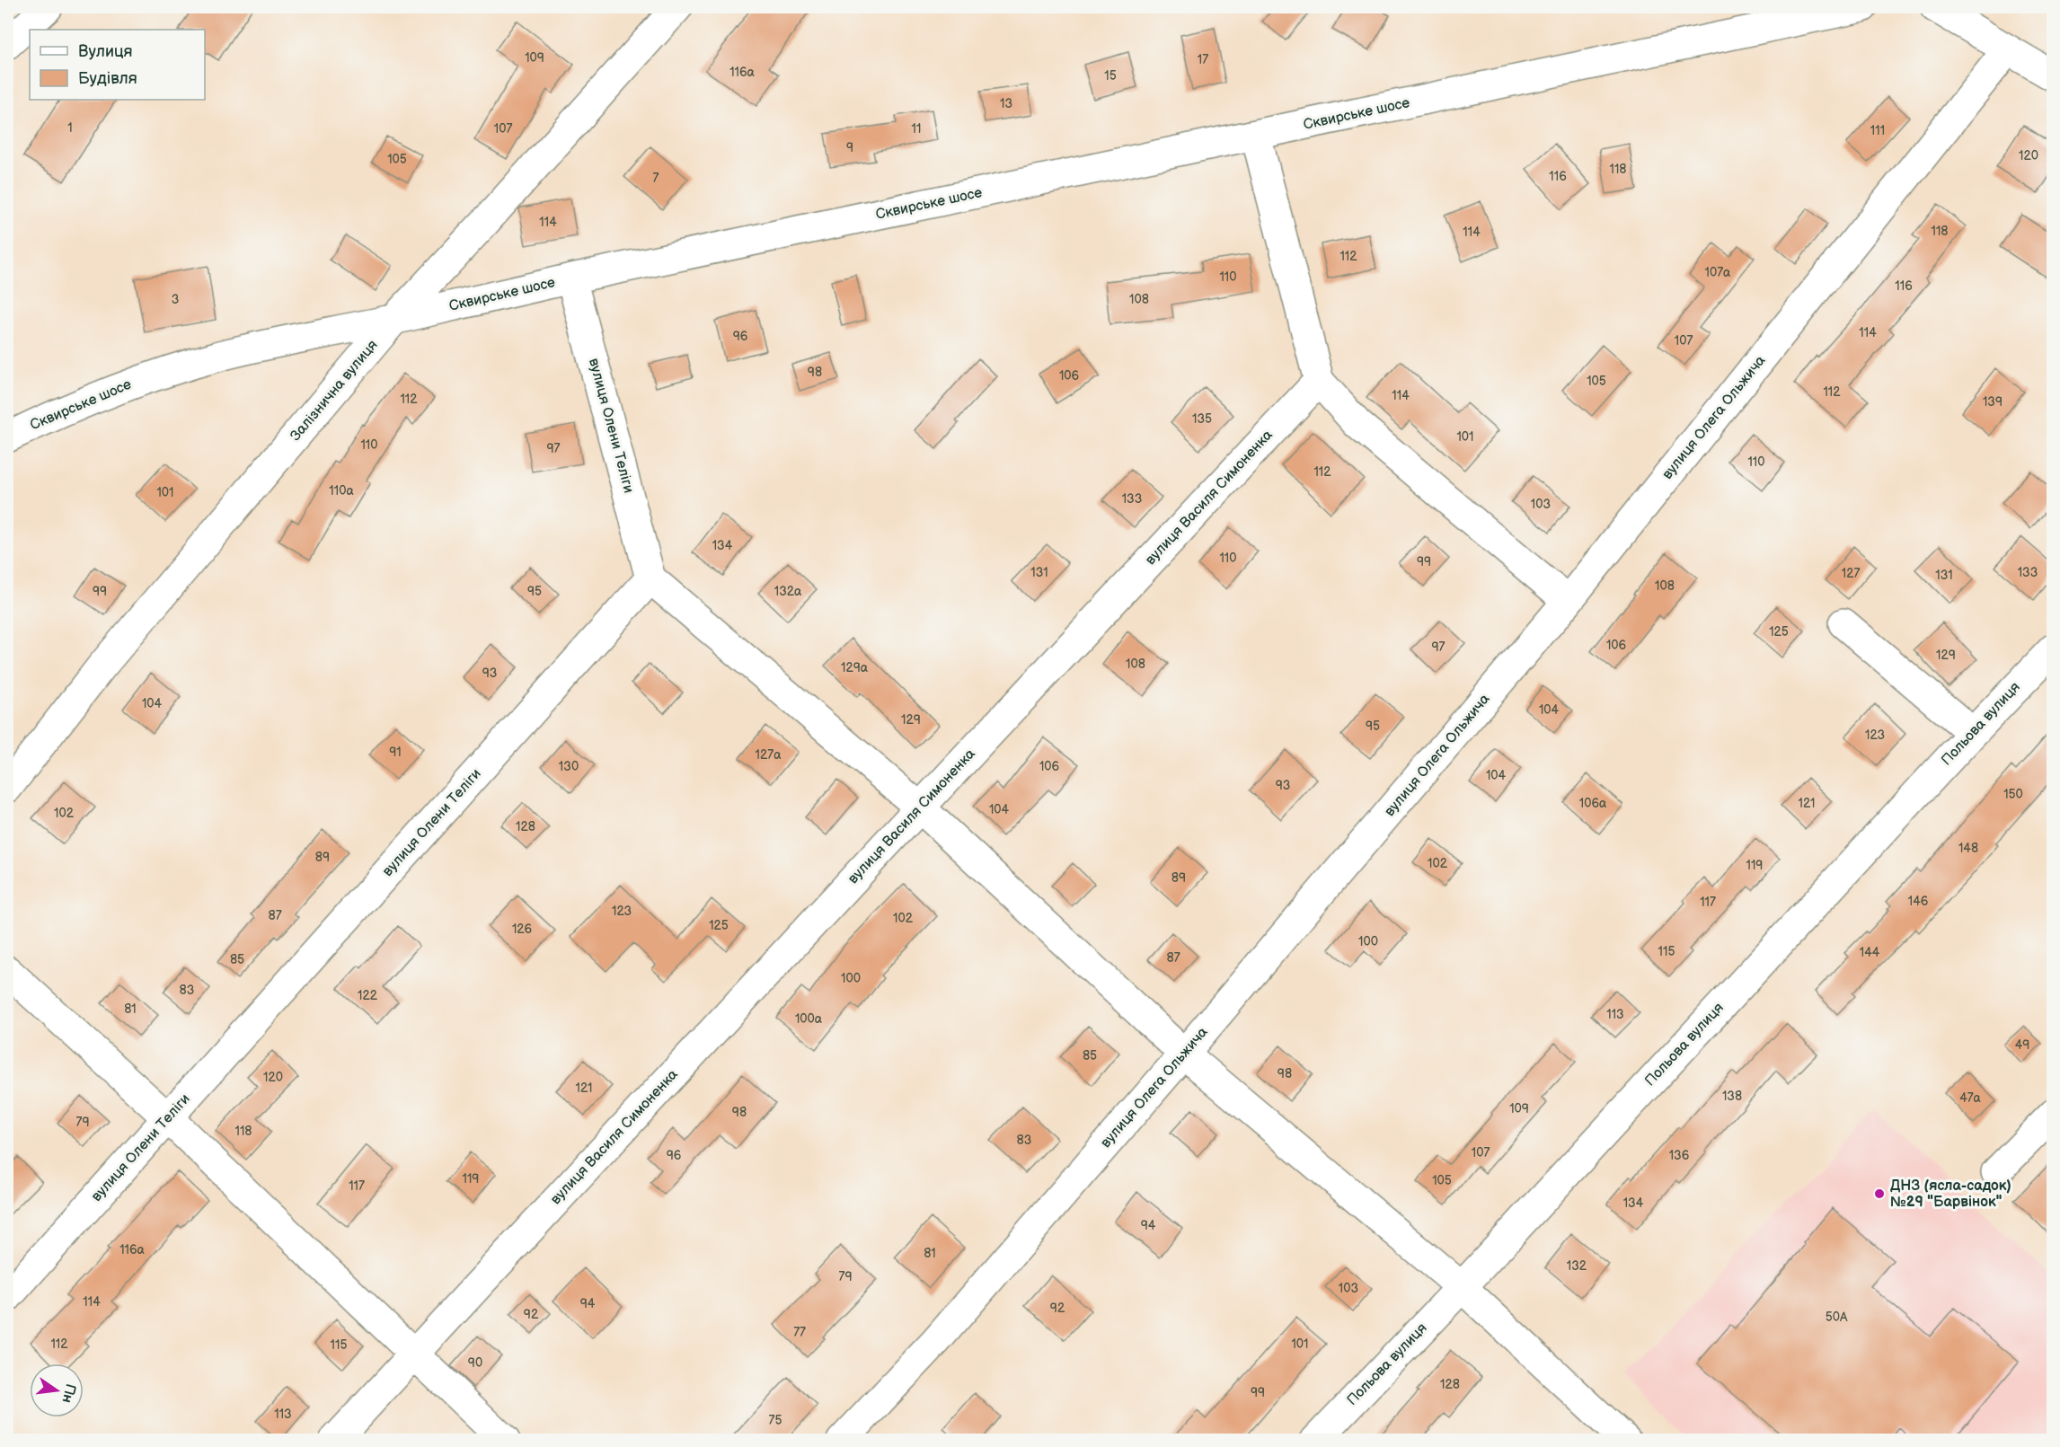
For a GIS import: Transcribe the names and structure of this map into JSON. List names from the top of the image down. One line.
{"streets":{"street":["Сквирське шосе","Залізнична вулиця","вулиця Олега Ольжича","вулиця Олени Теліги","вулиця Василя Симоненка","Польова вулиця"]},"crossings":[["Сквирське шосе","Залізнична вулиця"],["Сквирське шосе","вулиця Олени Теліги"]],"places":["ДНЗ (ясла-садок) №29 \"Барвінок\""],"house_numbers":["109","17","116а","15","13","1","107","11","111","9","120","105","118","116","7","114","118","114","112","107а","110","116","3","108","114","96","107","98","106","105","112","114","112","139","135","101","110","97","110","112","110а","101","133","103","134","110","99","131","133","127","131","108","99","95","132а","125","106","97","129","108","129а","93","104","104","129","95","123","91","127а","130","106","104","93","150","106а","121","104","102","128","148","89","102","119","89","146","117","123","87","102","125","126","100","115","144","87","85","100","83","122","81","113","100а","49","85","98","120","121","138","47а","109","98","79","118","83","107","96","136","119","105","117","134","94","116а","81","132","79","103","114","94","92","92","50А","77","112","101","115","90","128","99","113","75"],"legend":["Вулиця","Будівля"],"north":"right"}
